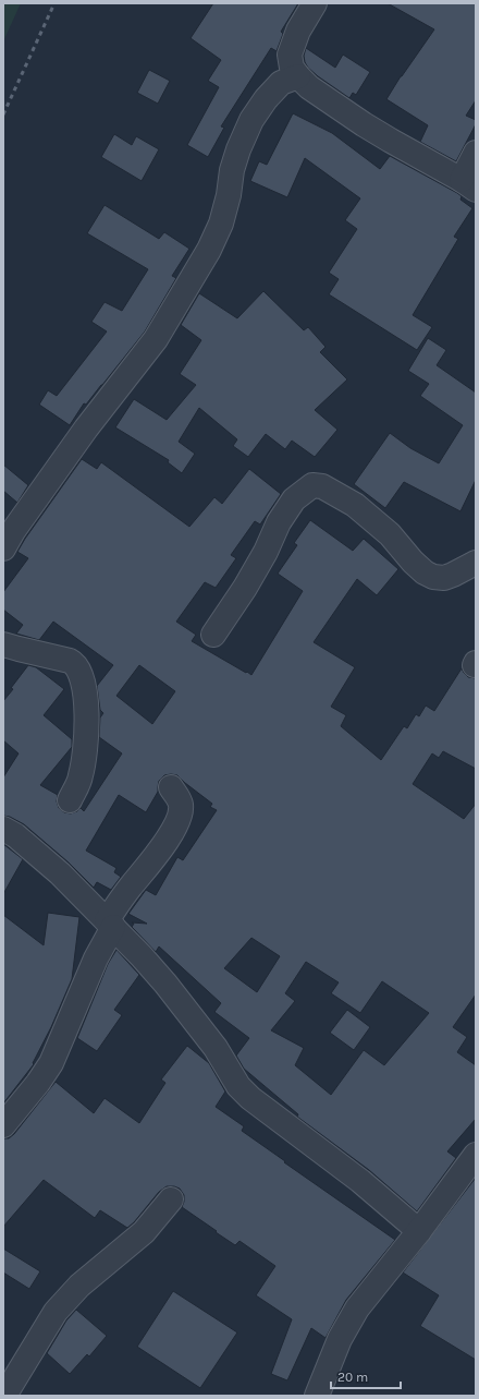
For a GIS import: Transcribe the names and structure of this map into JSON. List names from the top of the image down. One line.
{"scale_bar":"20 m"}
